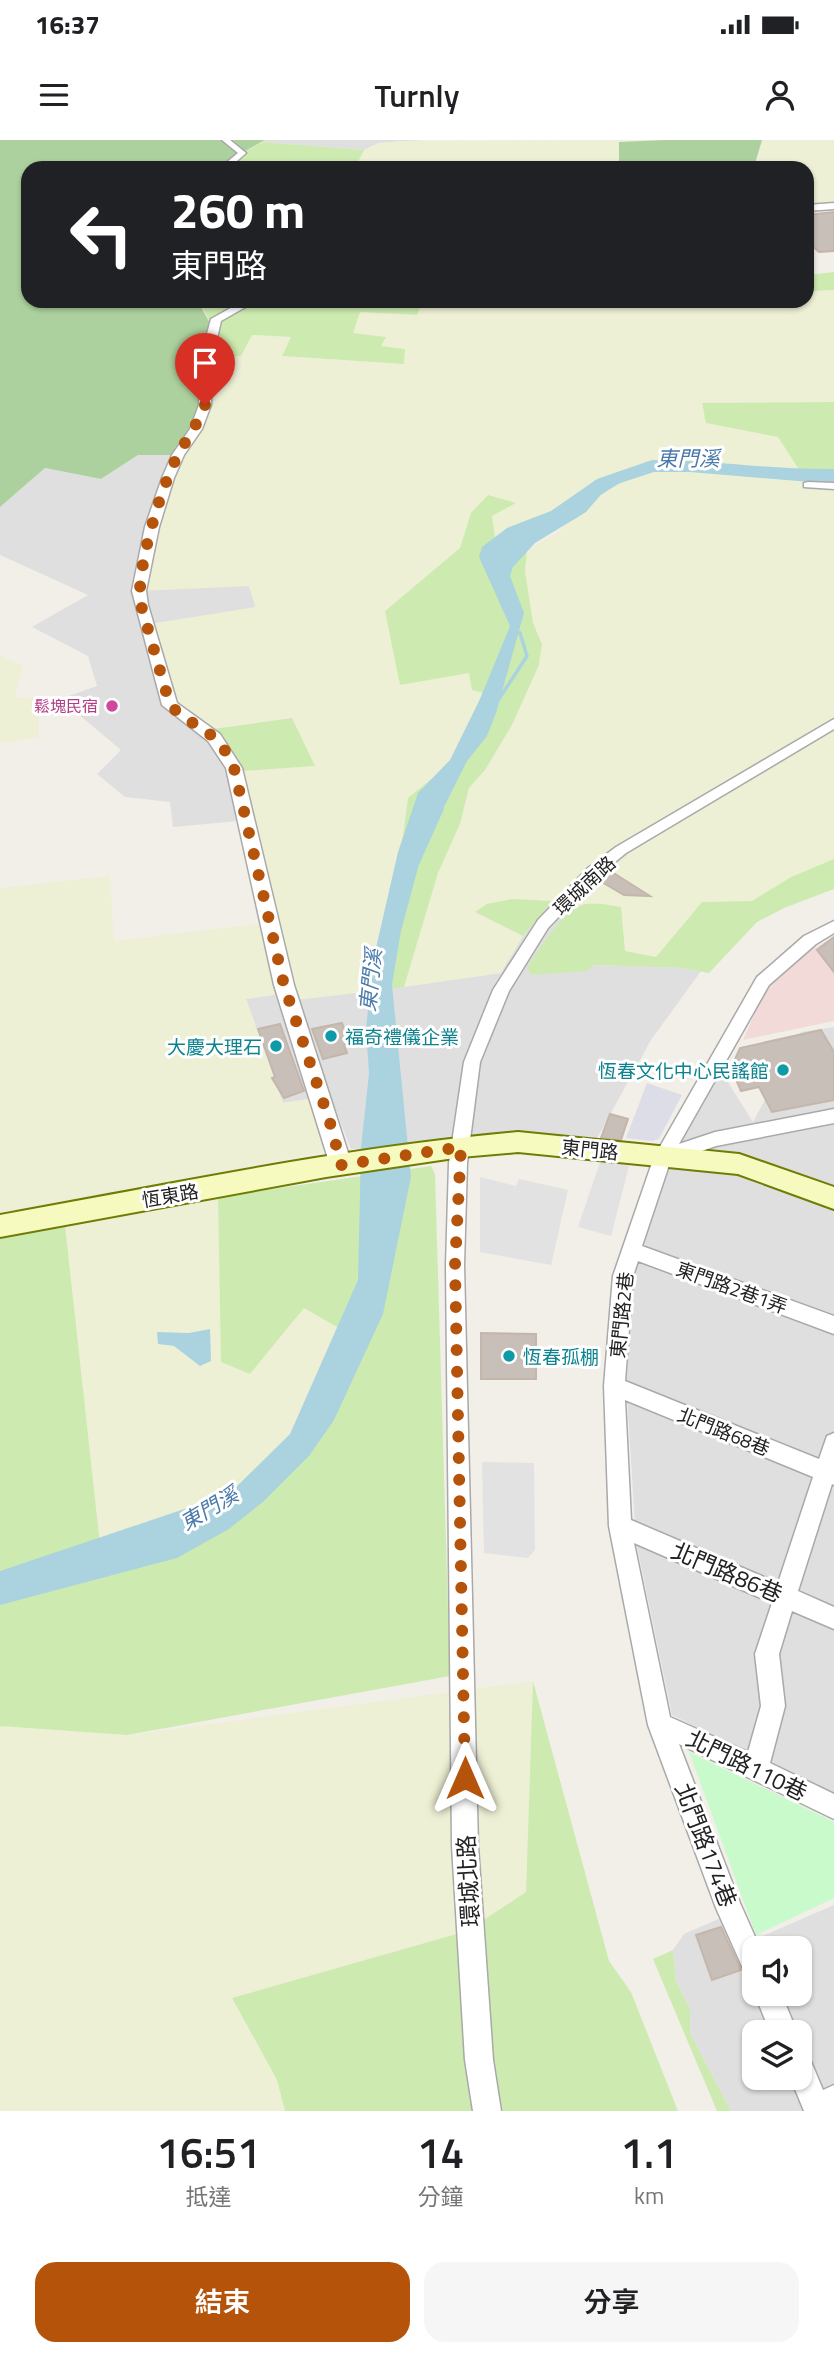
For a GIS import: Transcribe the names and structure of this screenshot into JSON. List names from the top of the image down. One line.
{"streets":{"main road":["東門路","恆東路"],"street":["環城南路","東門路2巷1弄","東門路2巷","北門路68巷","北門路86巷","北門路110巷","北門路174巷","環城北路"]},"crossings":[["環城南路","東門路"],["環城南路","環城北路"],["東門路","恆東路"],["東門路","東門路2巷"],["東門路","環城北路"],["東門路2巷1弄","東門路2巷"],["東門路2巷","北門路68巷"],["東門路2巷","北門路86巷"],["東門路2巷","北門路110巷"],["東門路2巷","北門路174巷"],["北門路110巷","北門路174巷"]],"water":["東門溪"],"places":["鬆塊民宿","福奇禮儀企業","大慶大理石","恆春文化中心民謠館","恆春孤棚"],"page":{"status":"16:37","header":"Turnly","turn":["260 m","東門路"],"eta":["16:51","抵達","14","分鐘","1.1","km"],"buttons":["結束","分享"]}}
